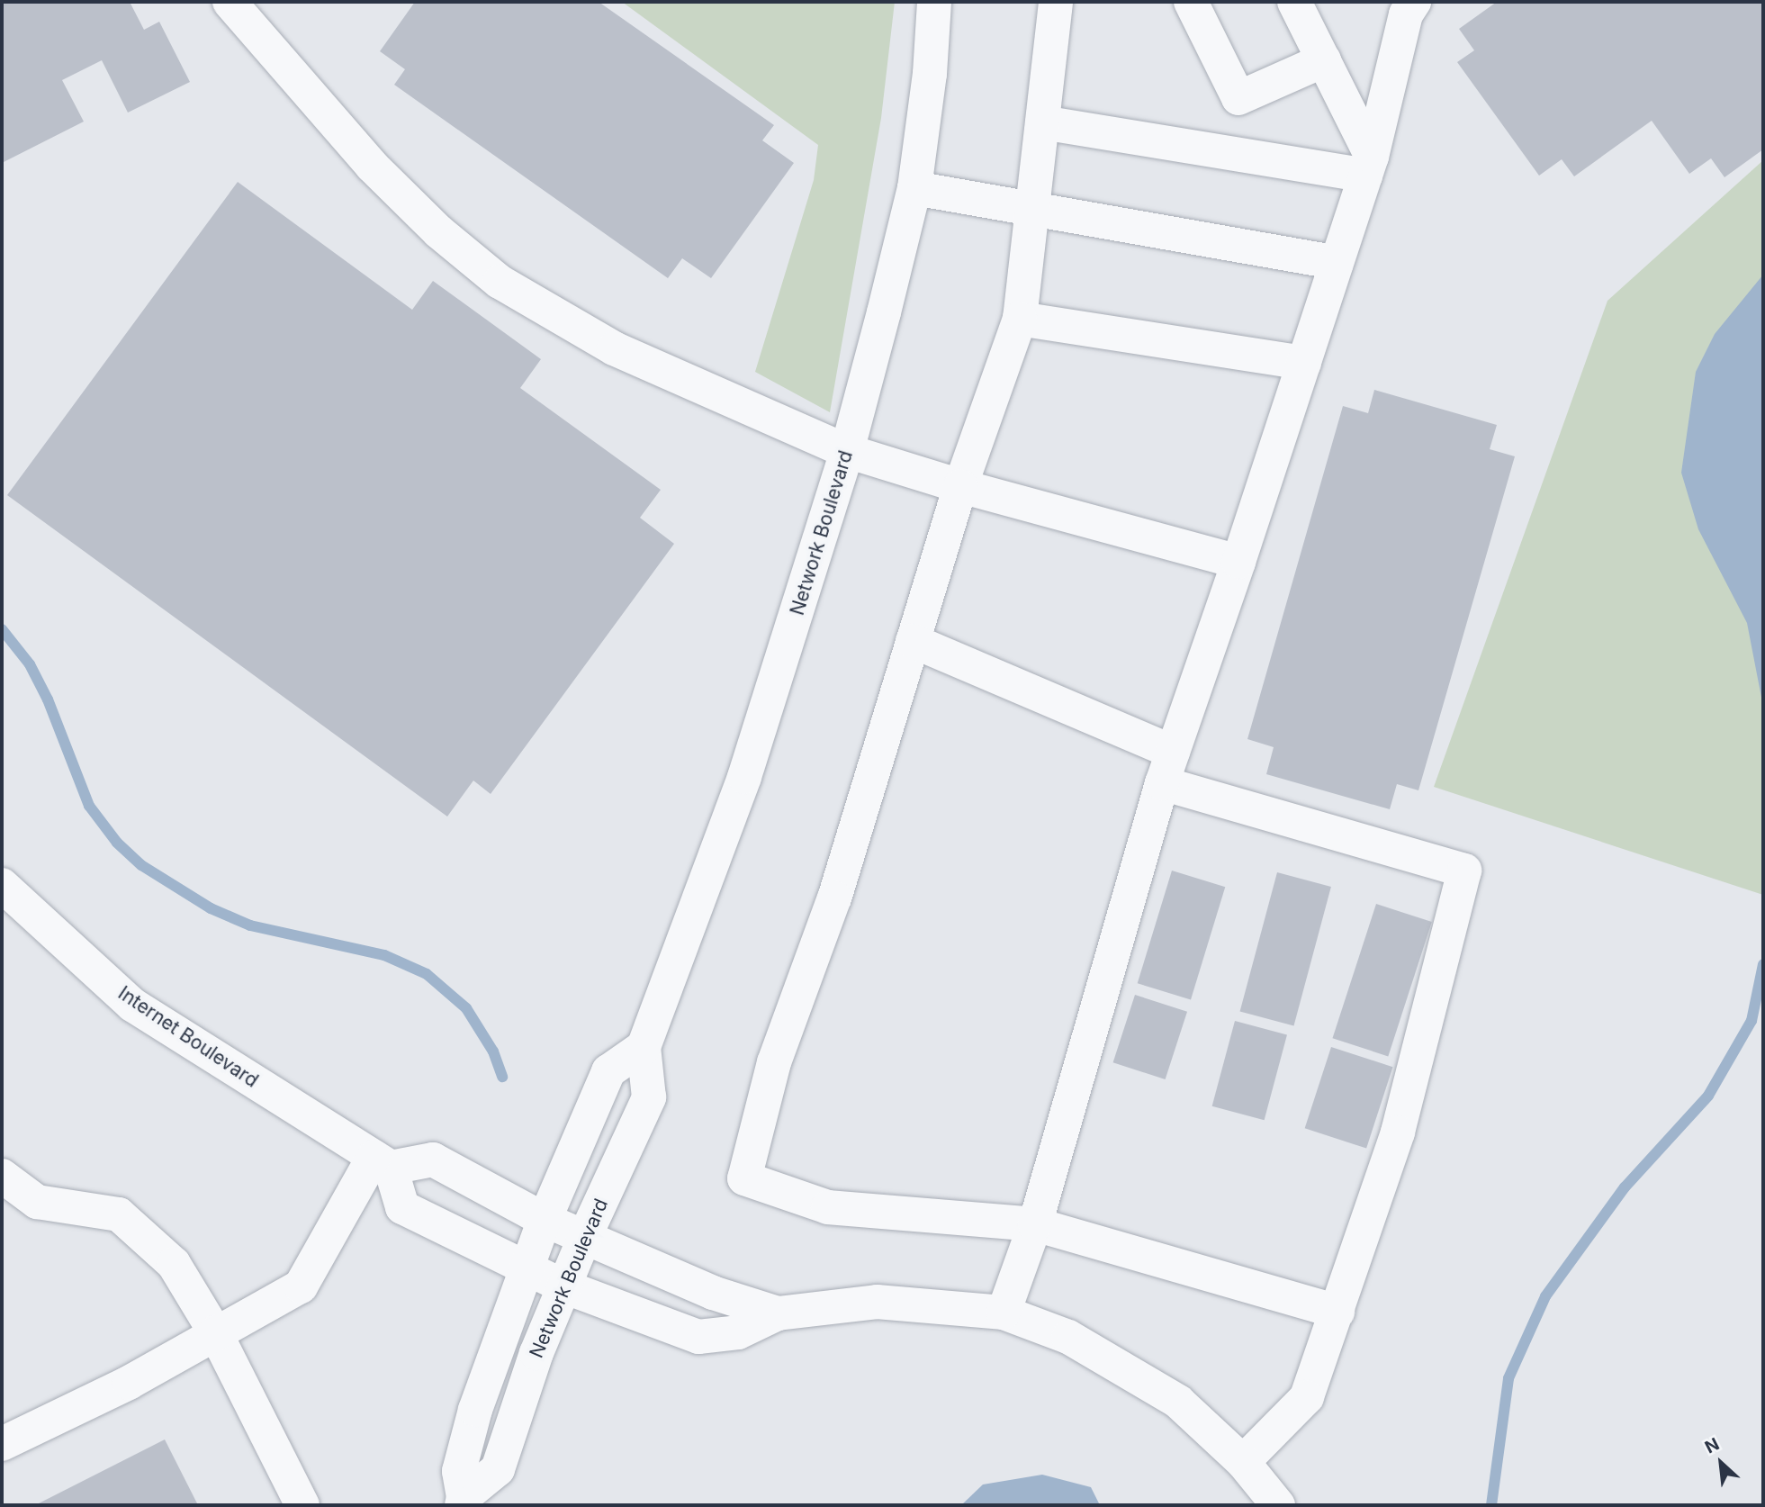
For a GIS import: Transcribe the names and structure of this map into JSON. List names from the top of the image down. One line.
{"streets":{"street":["Network Boulevard","Internet Boulevard"]},"north":"top left"}
